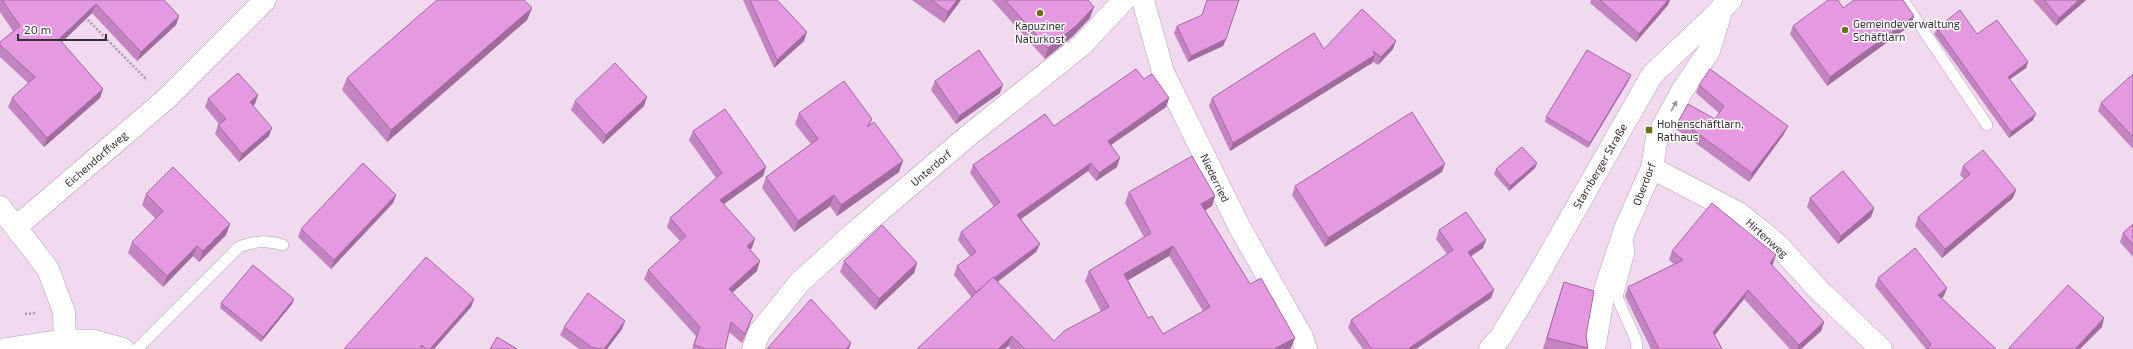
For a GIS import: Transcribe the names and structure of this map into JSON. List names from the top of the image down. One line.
{"streets":{"street":["Eichendorffweg","Starnberger Straße","Unterdorf","Niederried","Oberdorf","Hirtenweg"]},"crossings":[["Starnberger Straße","Oberdorf"],["Oberdorf","Hirtenweg"]],"one_way":["Oberdorf"],"places":{"other":["Kapuziner Naturkost","Gemeindeverwaltung Schäftlarn"],"transit":["Hohenschäftlarn, Rathaus"]},"scale_bar":"20 m"}
